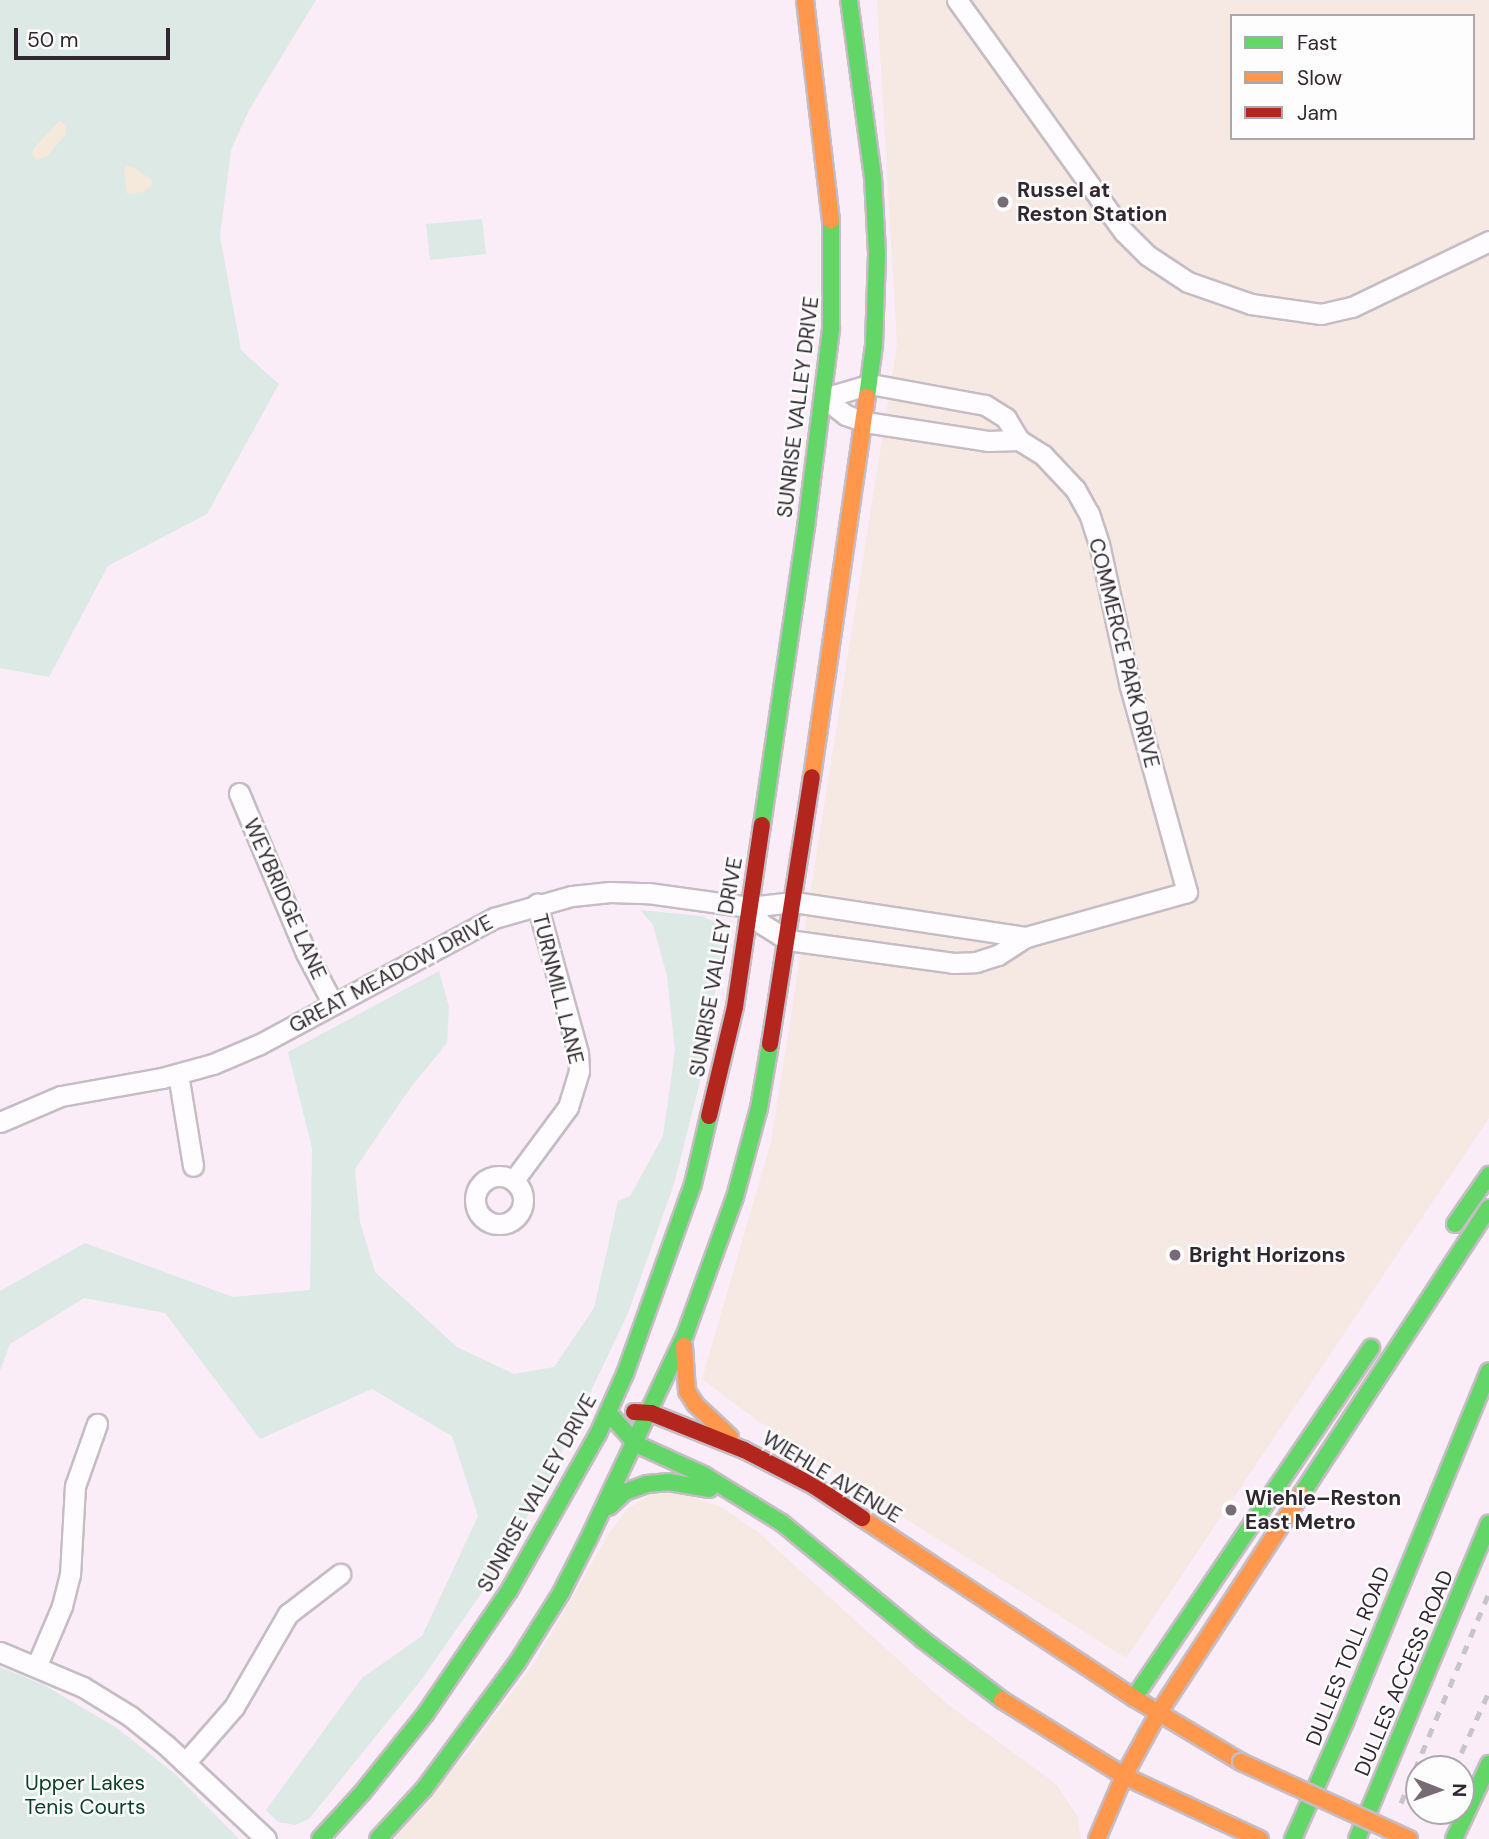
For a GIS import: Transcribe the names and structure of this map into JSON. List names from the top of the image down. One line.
{"streets":{"main road":["SUNRISE VALLEY DRIVE","WIEHLE AVENUE","DULLES TOLL ROAD","DULLES ACCESS ROAD"],"street":["COMMERCE PARK DRIVE","WEYBRIDGE LANE","GREAT MEADOW DRIVE","TURNMILL LANE"]},"crossings":[["SUNRISE VALLEY DRIVE","COMMERCE PARK DRIVE"],["SUNRISE VALLEY DRIVE","GREAT MEADOW DRIVE"],["SUNRISE VALLEY DRIVE","WIEHLE AVENUE"],["COMMERCE PARK DRIVE","GREAT MEADOW DRIVE"],["WEYBRIDGE LANE","GREAT MEADOW DRIVE"],["GREAT MEADOW DRIVE","TURNMILL LANE"]],"parks":["Upper Lakes Tenis Courts"],"places":["Russel at Reston Station","Bright Horizons","Wiehle–Reston East Metro"],"legend":["Fast","Slow","Jam"],"scale_bar":"50 m","north":"right"}
